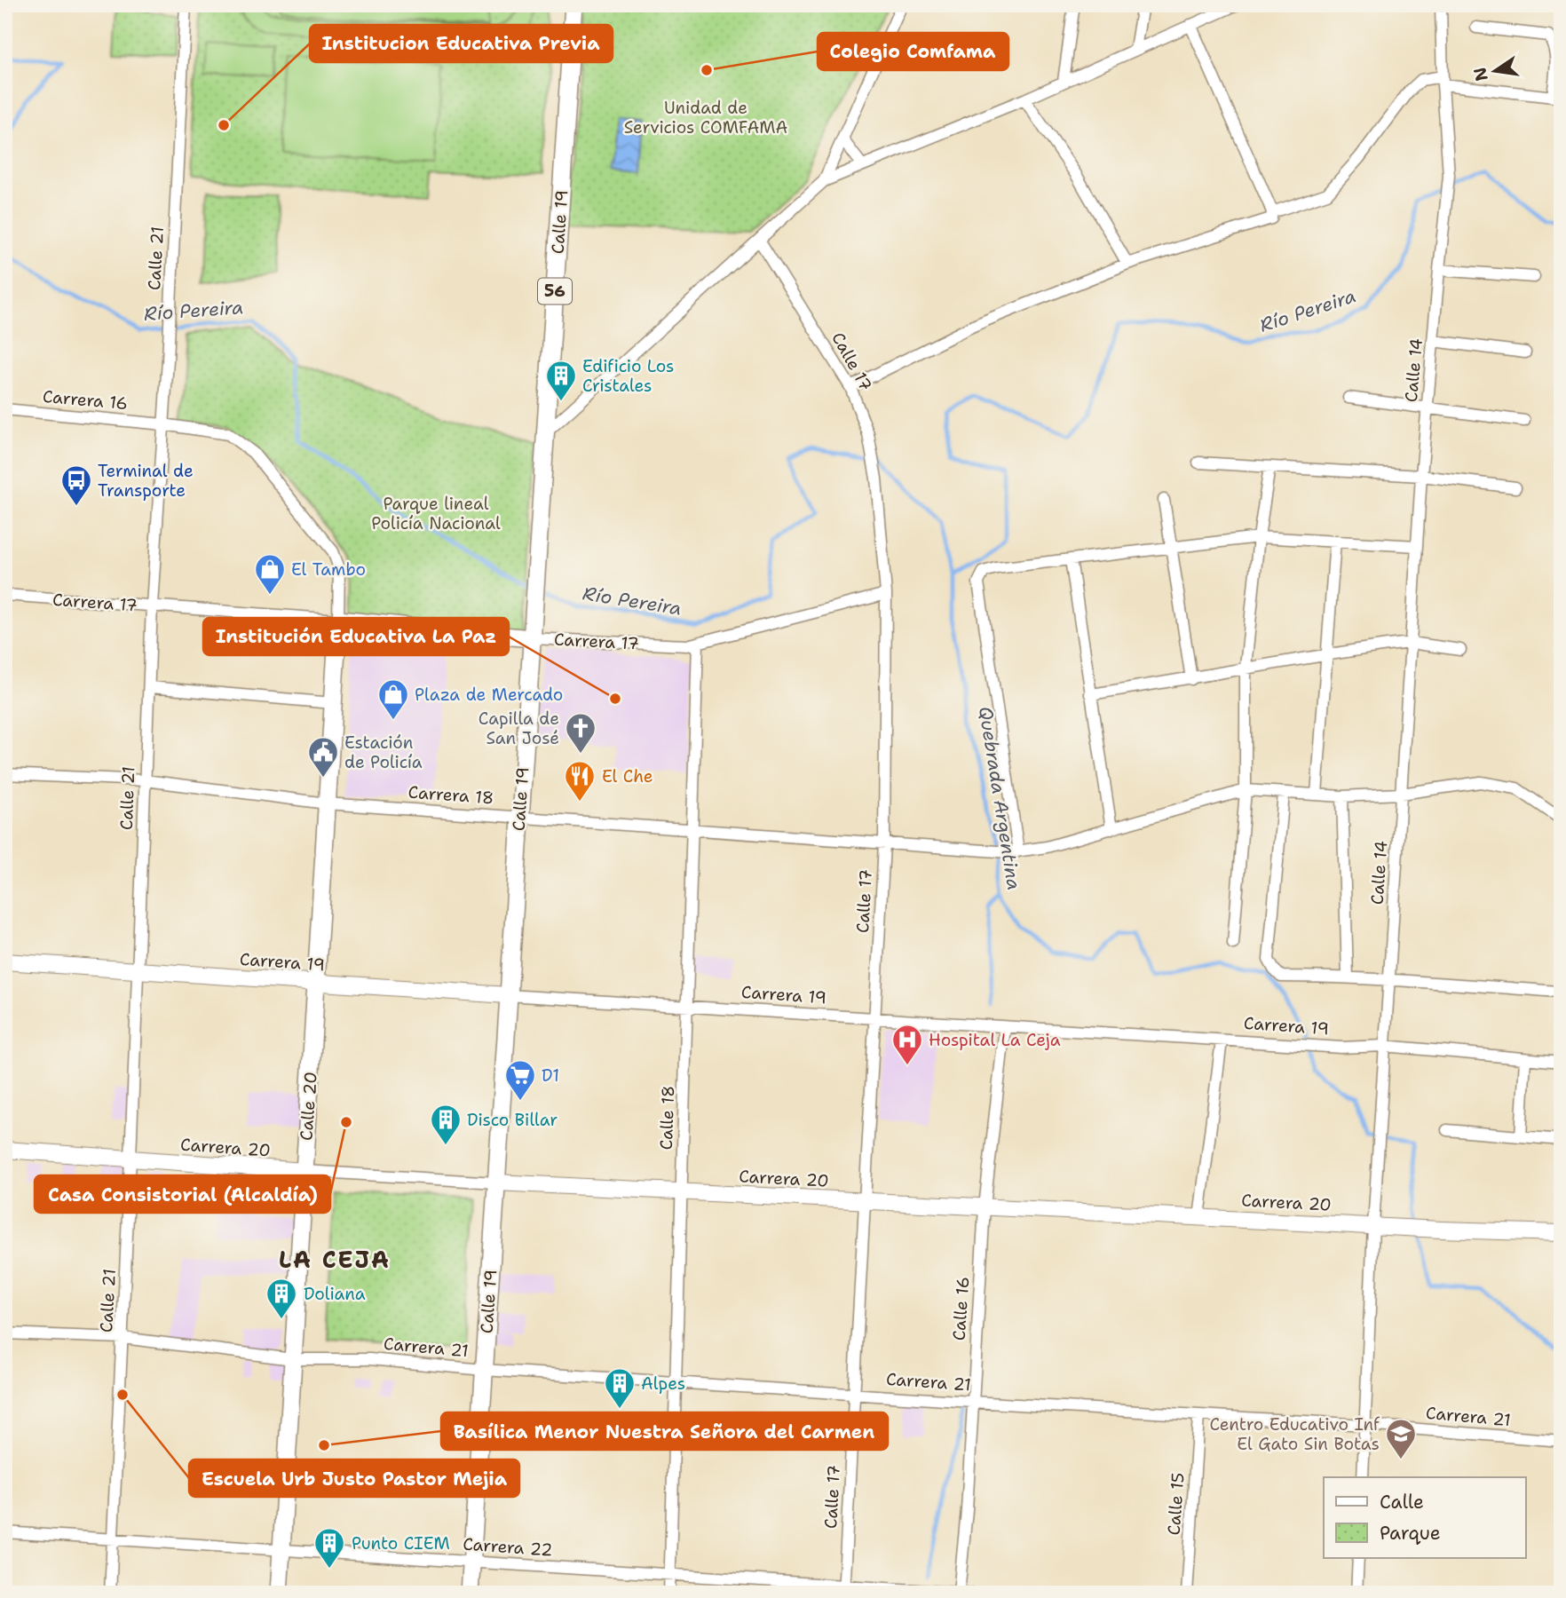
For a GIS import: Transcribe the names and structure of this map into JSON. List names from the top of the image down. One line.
{"streets":{"main road":["Calle 19","56","Carrera 17","Carrera 19","Calle 20","Carrera 20"],"street":["Calle 21","Calle 17","Calle 14","Carrera 16","Carrera 18","Calle 18","Calle 16","Carrera 21","Calle 15","Carrera 22"]},"crossings":[["Calle 19","Carrera 17"],["Calle 19","Carrera 18"],["Calle 19","Carrera 19"],["Calle 19","Carrera 20"],["Calle 19","Carrera 21"],["Calle 19","Carrera 22"],["Calle 21","Carrera 16"],["Calle 21","Carrera 17"],["Calle 21","Carrera 18"],["Calle 21","Carrera 19"],["Calle 21","Carrera 20"],["Calle 21","Carrera 21"],["Calle 21","Carrera 22"],["Calle 17","Carrera 17"],["Calle 17","Carrera 18"],["Calle 17","Carrera 19"],["Calle 17","Carrera 20"],["Calle 17","Carrera 21"],["Calle 17","Carrera 22"],["Calle 14","Carrera 19"],["Calle 14","Carrera 20"],["Calle 14","Carrera 21"],["Carrera 16","Carrera 17"],["Carrera 16","Calle 20"],["Carrera 17","Calle 20"],["Carrera 17","Calle 18"],["Carrera 18","Calle 20"],["Carrera 18","Calle 18"],["Carrera 19","Calle 20"],["Carrera 19","Calle 18"],["Carrera 19","Calle 16"],["Calle 20","Carrera 20"],["Calle 20","Carrera 21"],["Calle 20","Carrera 22"],["Calle 18","Carrera 20"],["Calle 18","Carrera 21"],["Calle 18","Carrera 22"],["Carrera 20","Calle 16"],["Calle 16","Carrera 21"],["Calle 16","Carrera 22"],["Carrera 21","Calle 15"]],"districts":["LA CEJA"],"water":["Río Pereira","Quebrada Argentina"],"parks":["Unidad de Servicios COMFAMA","Parque lineal Policía Nacional"],"places":{"other":["Colegio Comfama","Institucion Educativa Previa","Institución Educativa La Paz","Casa Consistorial (Alcaldía)","Escuela Urb Justo Pastor Mejia","Basílica Menor Nuestra Señora del Carmen"],"building":["Edificio Los Cristales","Disco Billar","Doliana","Alpes","Punto CIEM"],"bus stop":["Terminal de Transporte"],"shop":["El Tambo","Plaza de Mercado"],"church":["Capilla de San José"],"public building":["Estación de Policía"],"restaurant":["El Che"],"hospital":["Hospital La Ceja"],"supermarket":["D1"],"school or university":["Centro Educativo Inf El Gato Sin Botas"]},"legend":["Calle","Parque"],"north":"left"}
